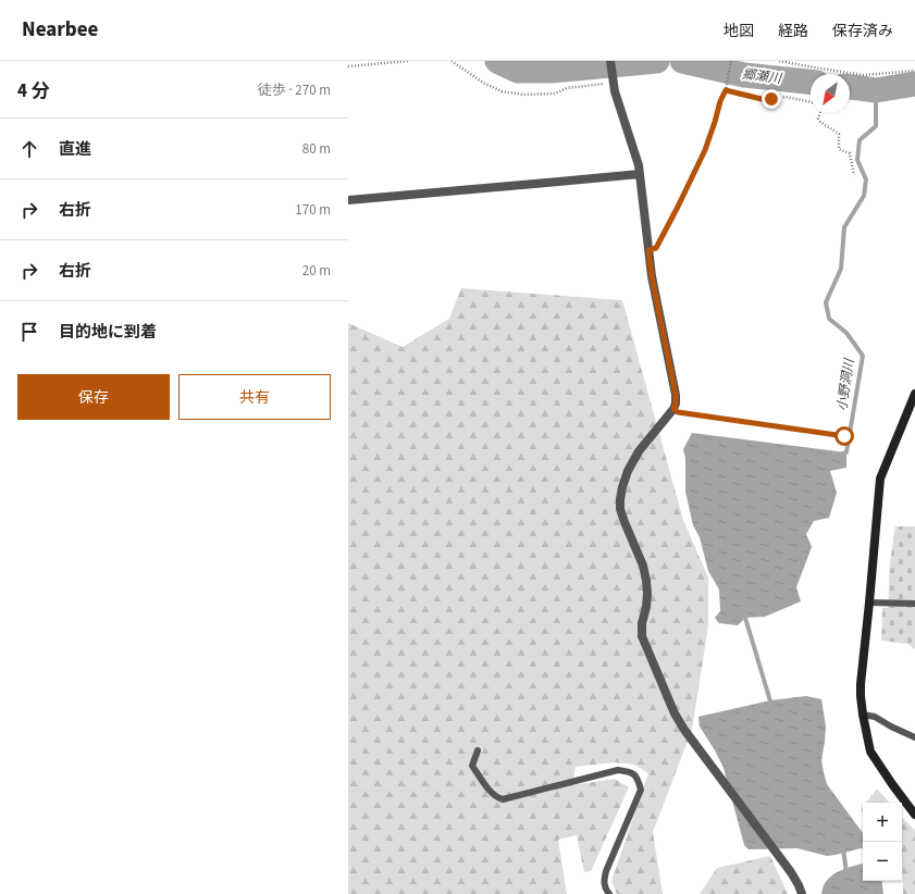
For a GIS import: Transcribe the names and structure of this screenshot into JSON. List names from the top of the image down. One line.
{"water":["郷瀬川","小野洞川"],"north":"bottom left","page":{"header":"Nearbee","nav":["地図","経路","保存済み"],"heading":["4 分","徒歩 · 270 m"],"list":[["直進","80 m"],["右折","170 m"],["右折","20 m"],"目的地に到着"],"buttons":["保存","共有"],"map_buttons":["+","−"]}}
